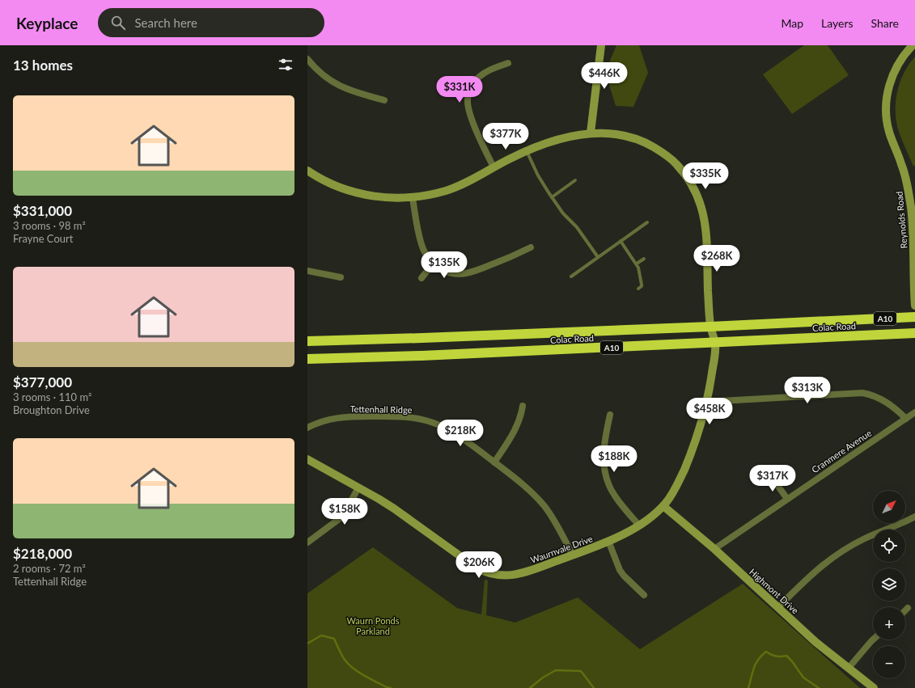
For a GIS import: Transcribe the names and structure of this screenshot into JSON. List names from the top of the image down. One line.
{"streets":{"highway":["A10","Colac Road"],"street":["Reynolds Road","Tettenhall Ridge","Cranmere Avenue","Waurnvale Drive","Highmont Drive"]},"crossings":[["Colac Road","Waurnvale Drive"],["Tettenhall Ridge","Waurnvale Drive"],["Cranmere Avenue","Highmont Drive"],["Waurnvale Drive","Highmont Drive"]],"parks":["Waurn Ponds Parkland"],"north":"top right","page":{"header":"Keyplace","search":"Search here","nav":["Map","Layers","Share"],"heading":"13 homes","price":["$446K","$331K","$377K","$335K","$268K","$135K","$313K","$458K","$218K","$188K","$317K","$158K","$206K"],"list":[{"name":"$331,000","note":"3 rooms · 98 m² · Frayne Court"},{"name":"$377,000","note":"3 rooms · 110 m² · Broughton Drive"},{"name":"$218,000","note":"2 rooms · 72 m² · Tettenhall Ridge"}],"map_buttons":["+","−"]}}
